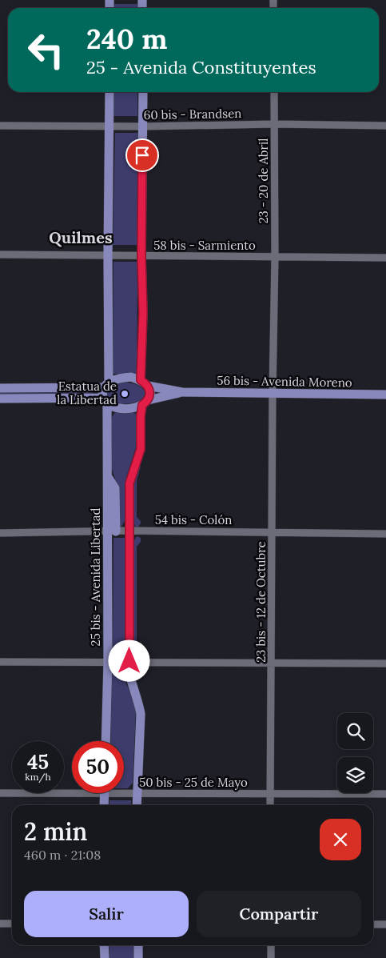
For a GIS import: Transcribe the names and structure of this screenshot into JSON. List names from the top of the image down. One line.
{"streets":{"main road":["56 bis - Avenida Moreno","25 bis - Avenida Libertad"],"street":["60 bis - Brandsen","23 - 20 de Abril","58 bis - Sarmiento","54 bis - Colón","23 bis - 12 de Octubre","50 bis - 25 de Mayo"]},"crossings":[["60 bis - Brandsen","23 - 20 de Abril"],["23 - 20 de Abril","58 bis - Sarmiento"],["23 - 20 de Abril","56 bis - Avenida Moreno"],["23 - 20 de Abril","23 bis - 12 de Octubre"],["56 bis - Avenida Moreno","25 bis - Avenida Libertad"],["56 bis - Avenida Moreno","23 bis - 12 de Octubre"],["54 bis - Colón","25 bis - Avenida Libertad"],["54 bis - Colón","23 bis - 12 de Octubre"],["23 bis - 12 de Octubre","50 bis - 25 de Mayo"]],"districts":["Quilmes"],"places":["Estatua de la Libertad"],"page":{"turn":["240 m","25 - Avenida Constituyentes"],"speed":"45 km/h","limit":"50","heading":["2 min","460 m · 21:08"],"buttons":["Salir","Compartir"]}}
